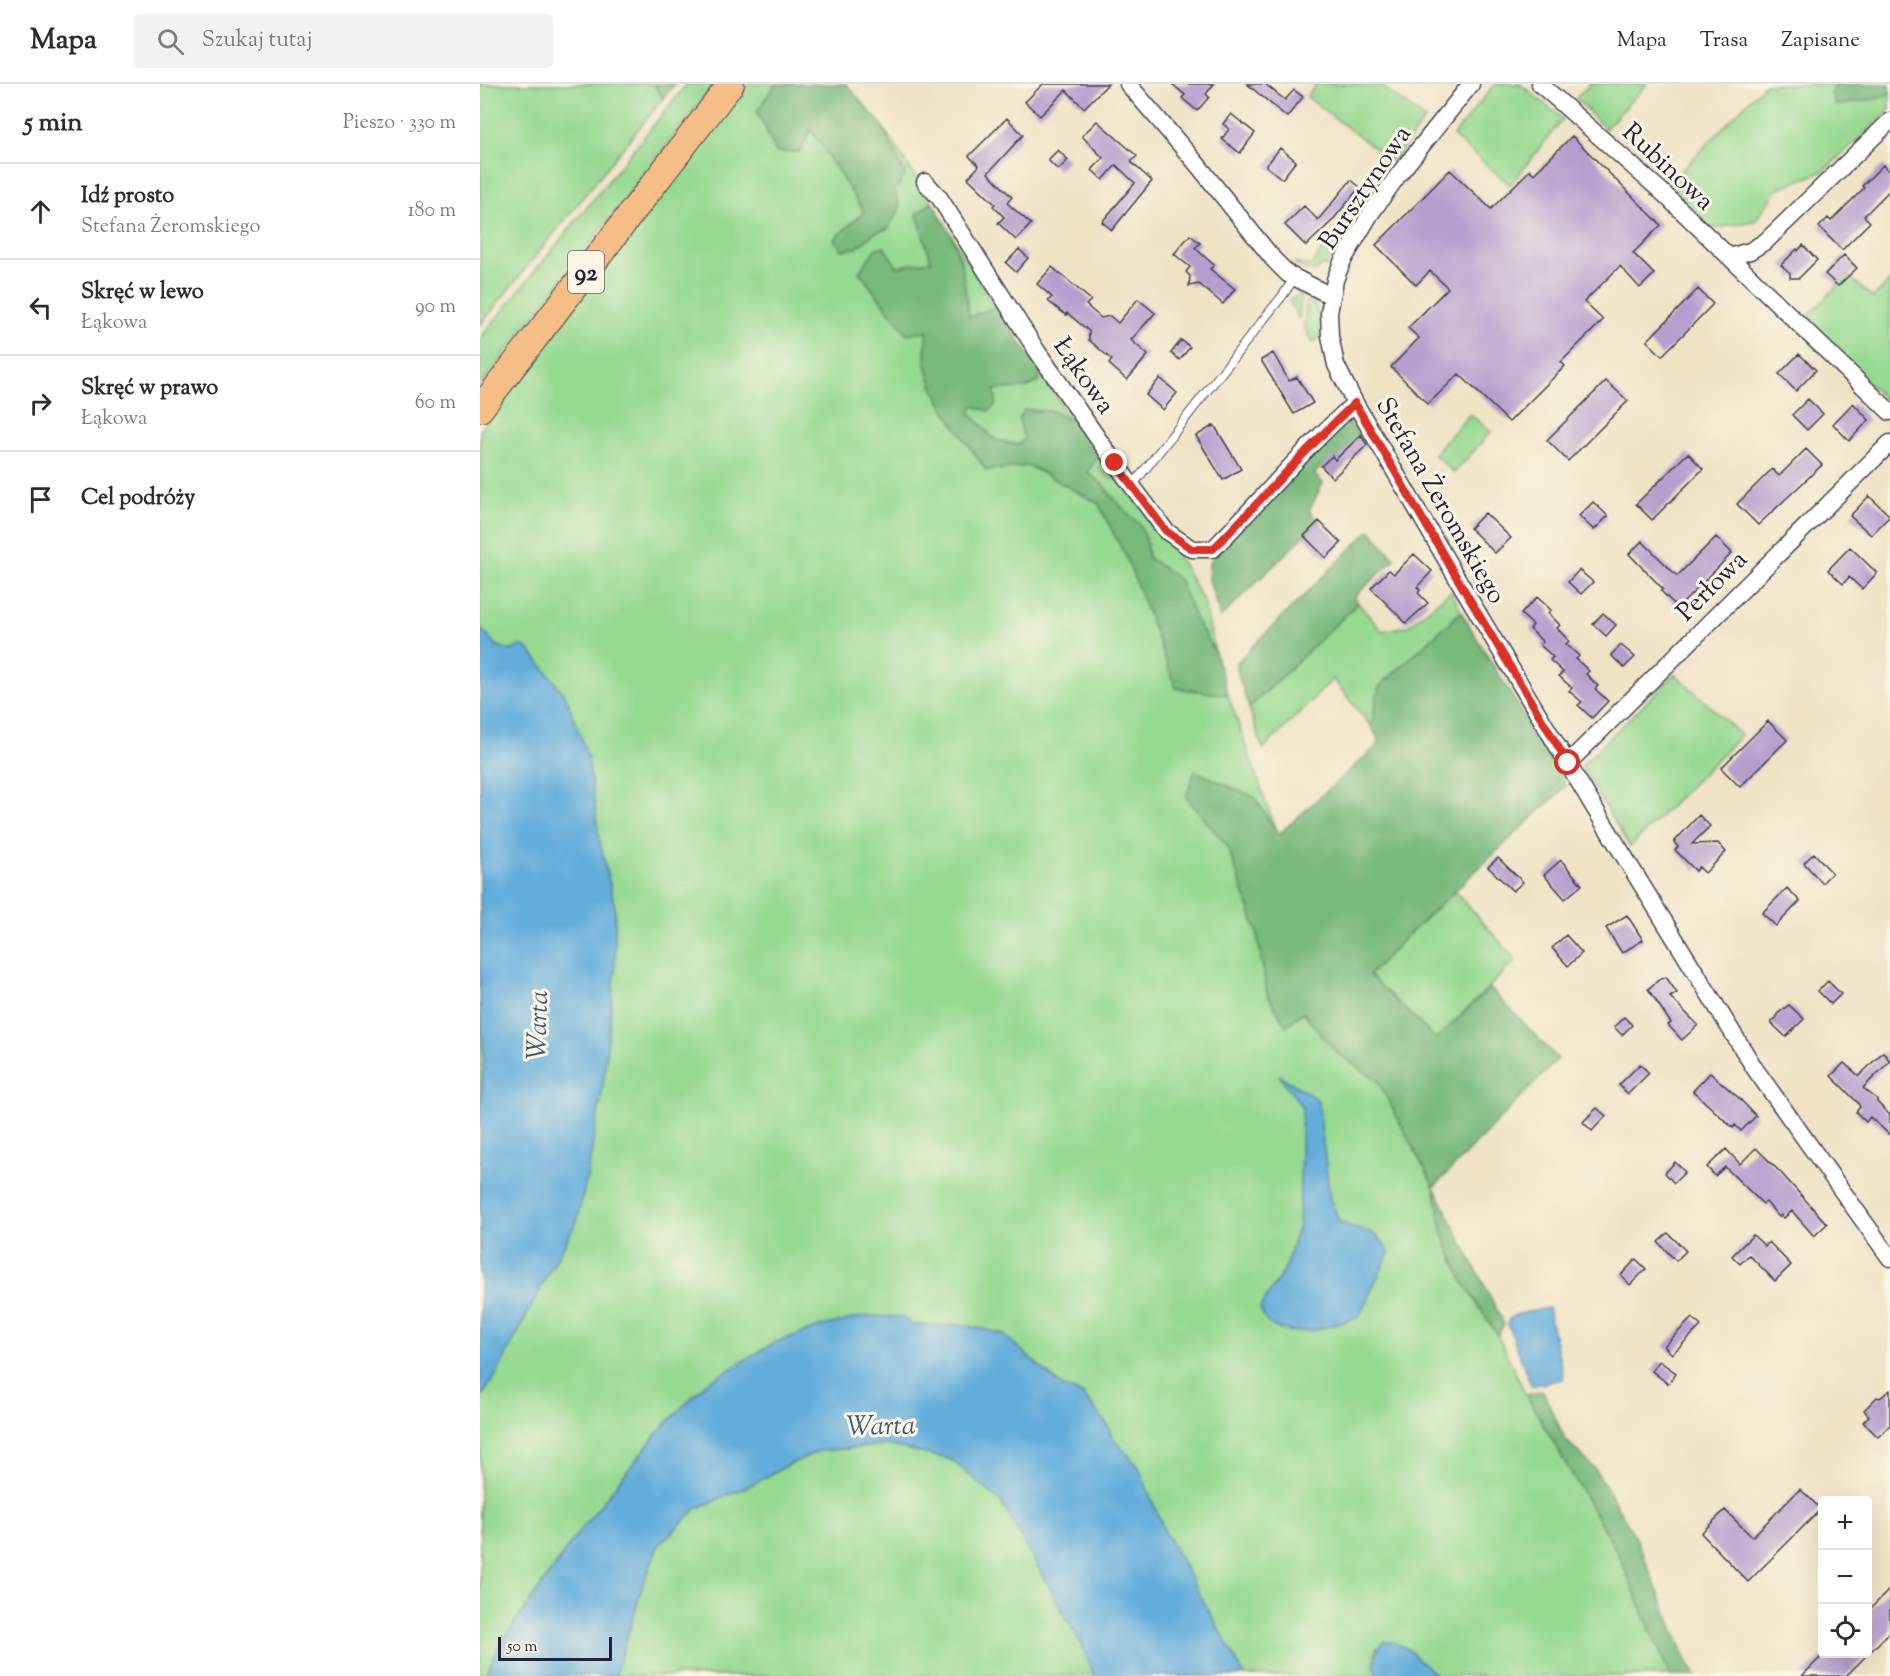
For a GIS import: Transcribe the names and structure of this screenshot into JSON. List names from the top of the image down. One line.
{"streets":{"main road":["92"],"street":["Rubinowa","Bursztynowa","Łąkowa","Stefana Żeromskiego","Perłowa"]},"crossings":[["Bursztynowa","Stefana Żeromskiego"],["Łąkowa","Stefana Żeromskiego"],["Stefana Żeromskiego","Perłowa"]],"water":["Warta"],"scale_bar":"50 m","page":{"header":"Mapa","search":"Szukaj tutaj","nav":["Mapa","Trasa","Zapisane"],"heading":["5 min","Pieszo · 330 m"],"list":[["Idź prosto","Stefana Żeromskiego","180 m"],["Skręć w lewo","Łąkowa","90 m"],["Skręć w prawo","Łąkowa","60 m"],"Cel podróży"],"map_buttons":["+","−"],"scale":"50 m"}}
